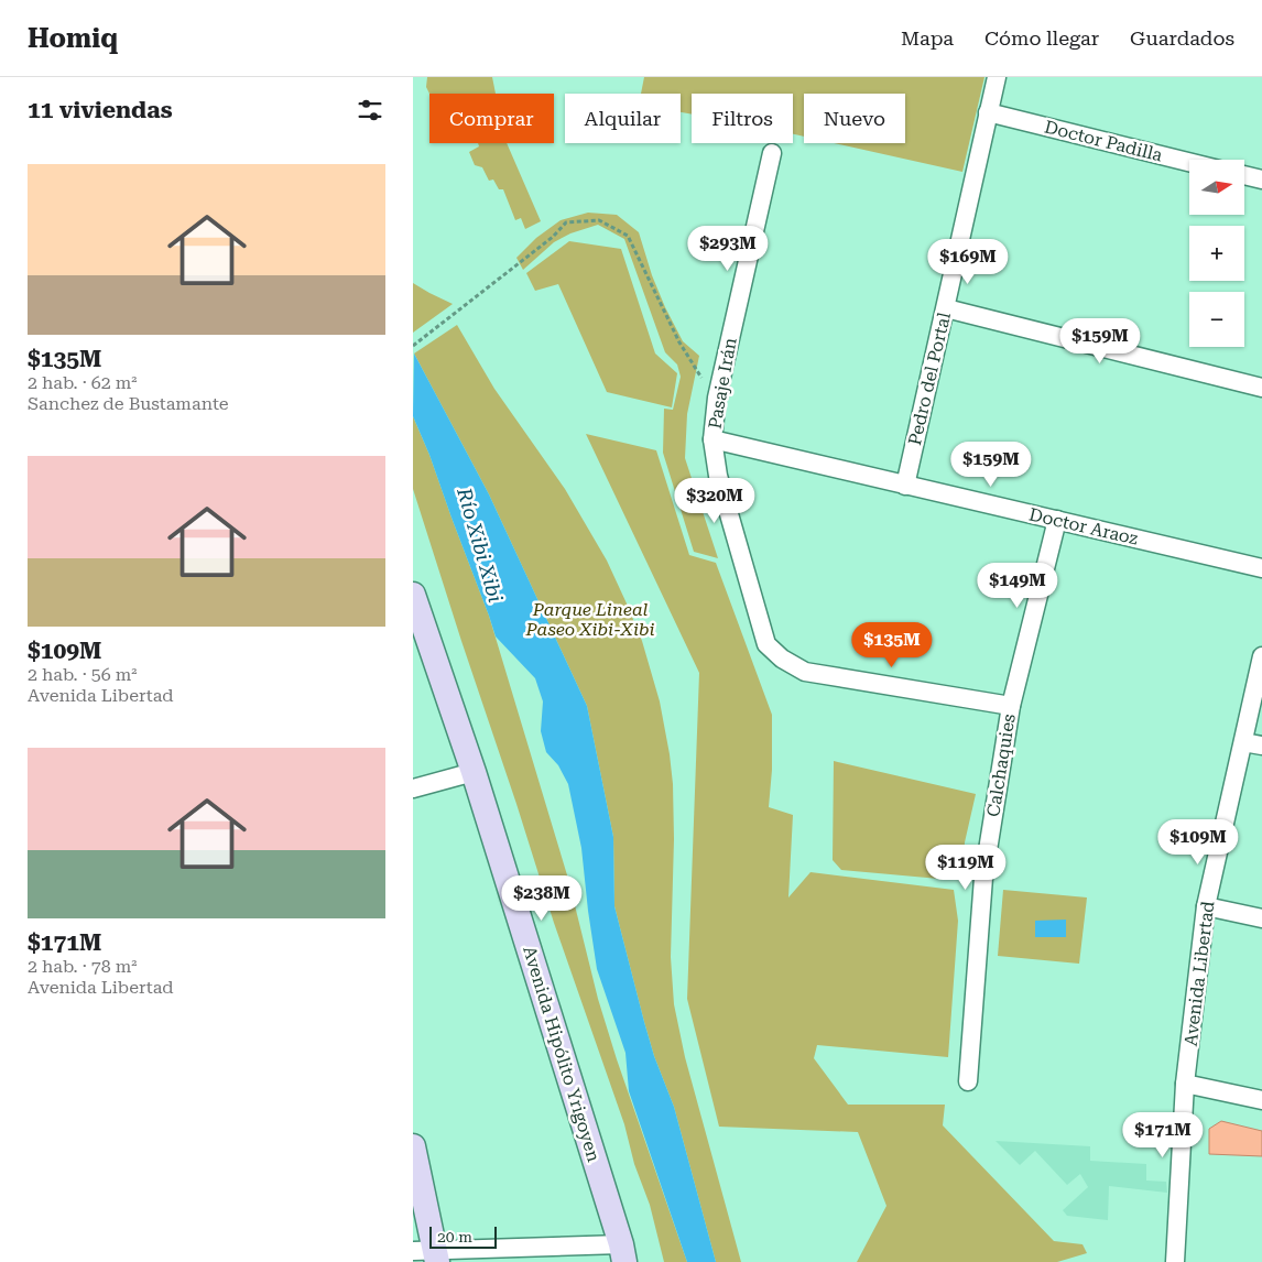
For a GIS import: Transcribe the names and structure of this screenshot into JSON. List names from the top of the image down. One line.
{"streets":{"main road":["Avenida Hipólito Yrigoyen"],"street":["Doctor Padilla","Pedro del Portal","Pasaje Irán","Doctor Araoz","Calchaquies","Avenida Libertad"]},"crossings":[["Doctor Padilla","Pedro del Portal"],["Pedro del Portal","Doctor Araoz"],["Pasaje Irán","Doctor Araoz"],["Pasaje Irán","Calchaquies"],["Doctor Araoz","Calchaquies"]],"water":["Río Xibi Xibi"],"parks":["Parque Lineal Paseo Xibi-Xibi"],"scale_bar":"20 m","north":"right","page":{"header":"Homiq","nav":["Mapa","Cómo llegar","Guardados"],"heading":"11 viviendas","chip":["Comprar","Alquilar","Filtros","Nuevo"],"list":[{"name":"$135M","note":"2 hab. · 62 m² · Sanchez de Bustamante"},{"name":"$109M","note":"2 hab. · 56 m² · Avenida Libertad"},{"name":"$171M","note":"2 hab. · 78 m² · Avenida Libertad"}],"map_buttons":["+","−"],"price":["$293M","$169M","$159M","$159M","$320M","$149M","$135M","$109M","$119M","$238M","$171M"],"scale":"20 m"}}
